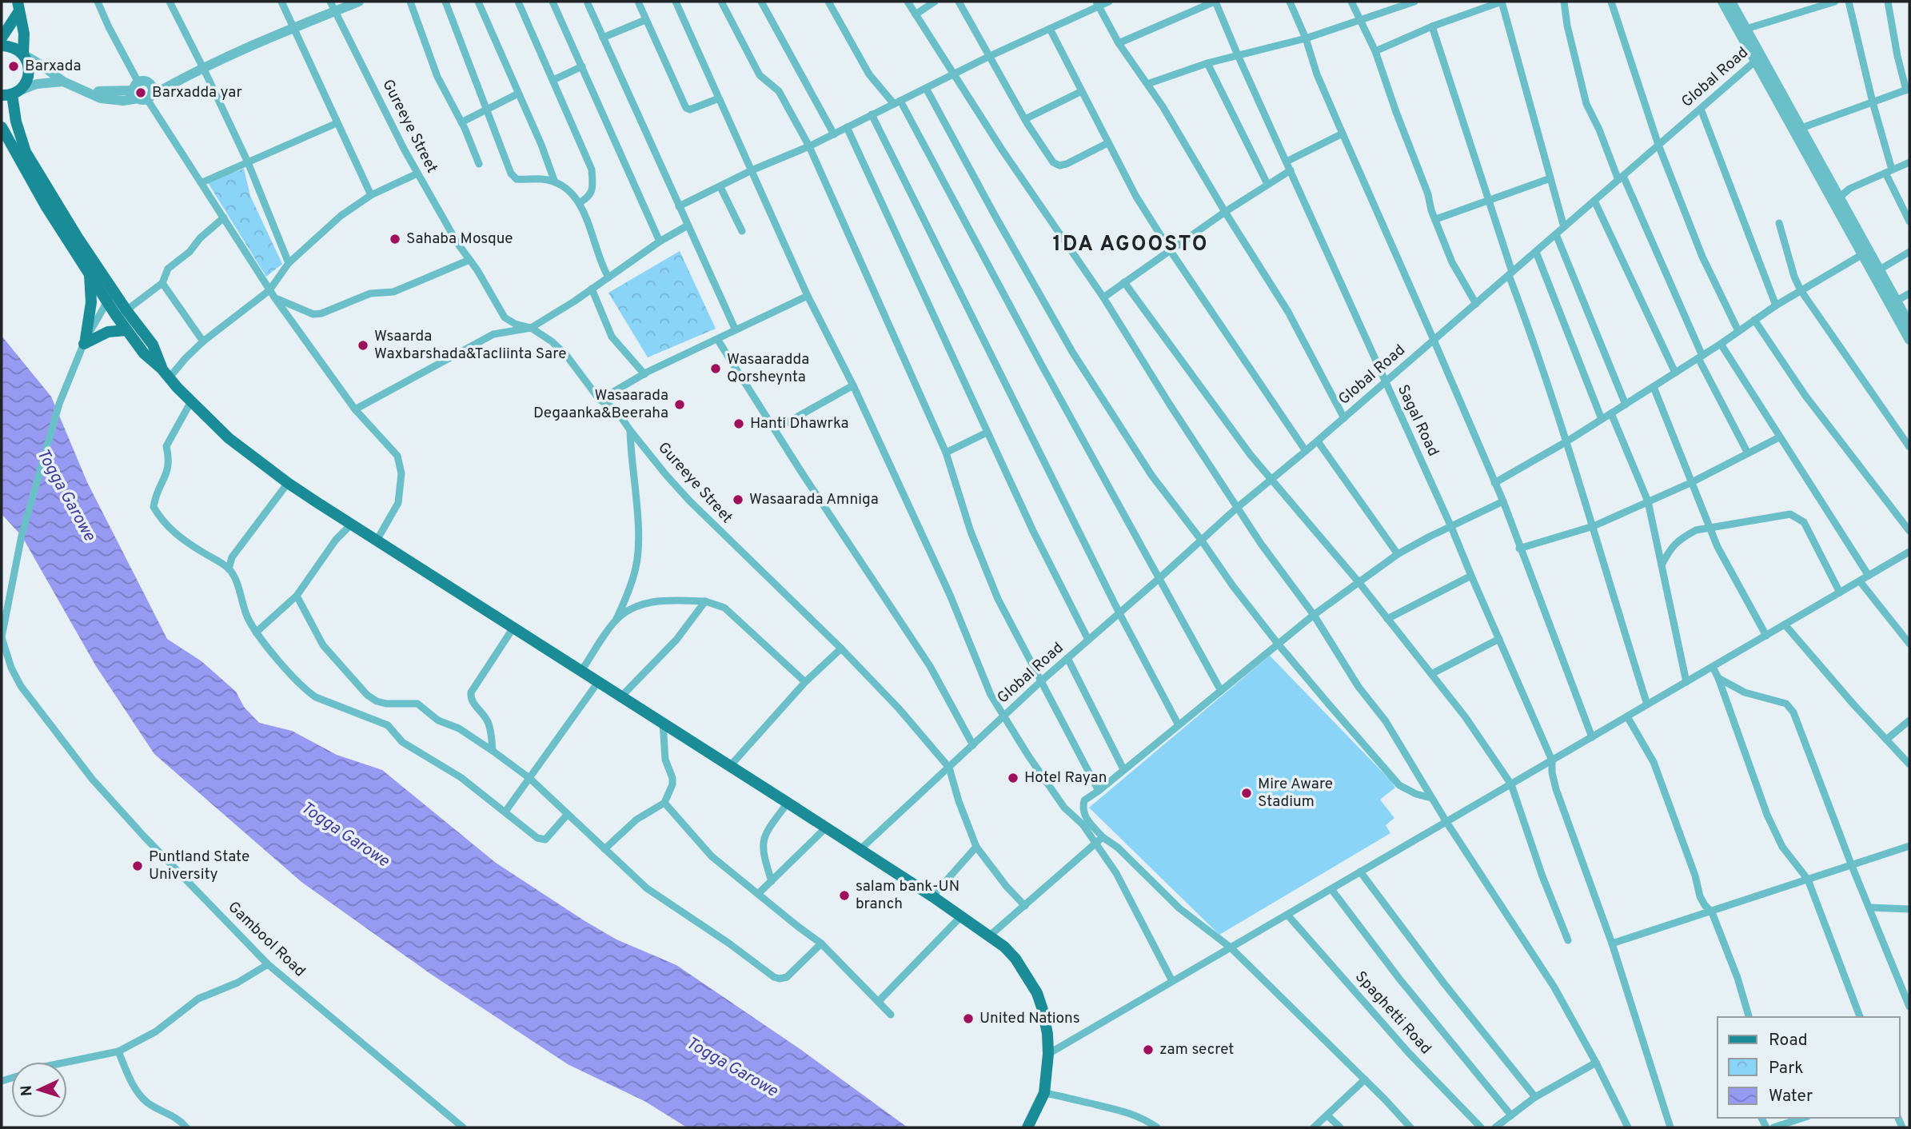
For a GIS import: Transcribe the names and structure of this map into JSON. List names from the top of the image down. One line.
{"streets":{"street":["Global Road","Gureeye Street","Sagal Road","Gambool Road","Spaghetti Road"]},"crossings":[["Global Road","Gureeye Street"],["Global Road","Sagal Road"]],"districts":["1DA AGOOSTO"],"water":["Togga Garowe"],"places":["Barxada","Barxadda yar","Sahaba Mosque","Wsaarda Waxbarshada&Tacliinta Sare","Wasaaradda Qorsheynta","Wasaarada Degaanka&Beeraha","Hanti Dhawrka","Wasaarada Amniga","Hotel Rayan","Mire Aware Stadium","Puntland State University","salam bank-UN branch","United Nations","zam secret"],"legend":["Road","Park","Water"],"north":"left"}
